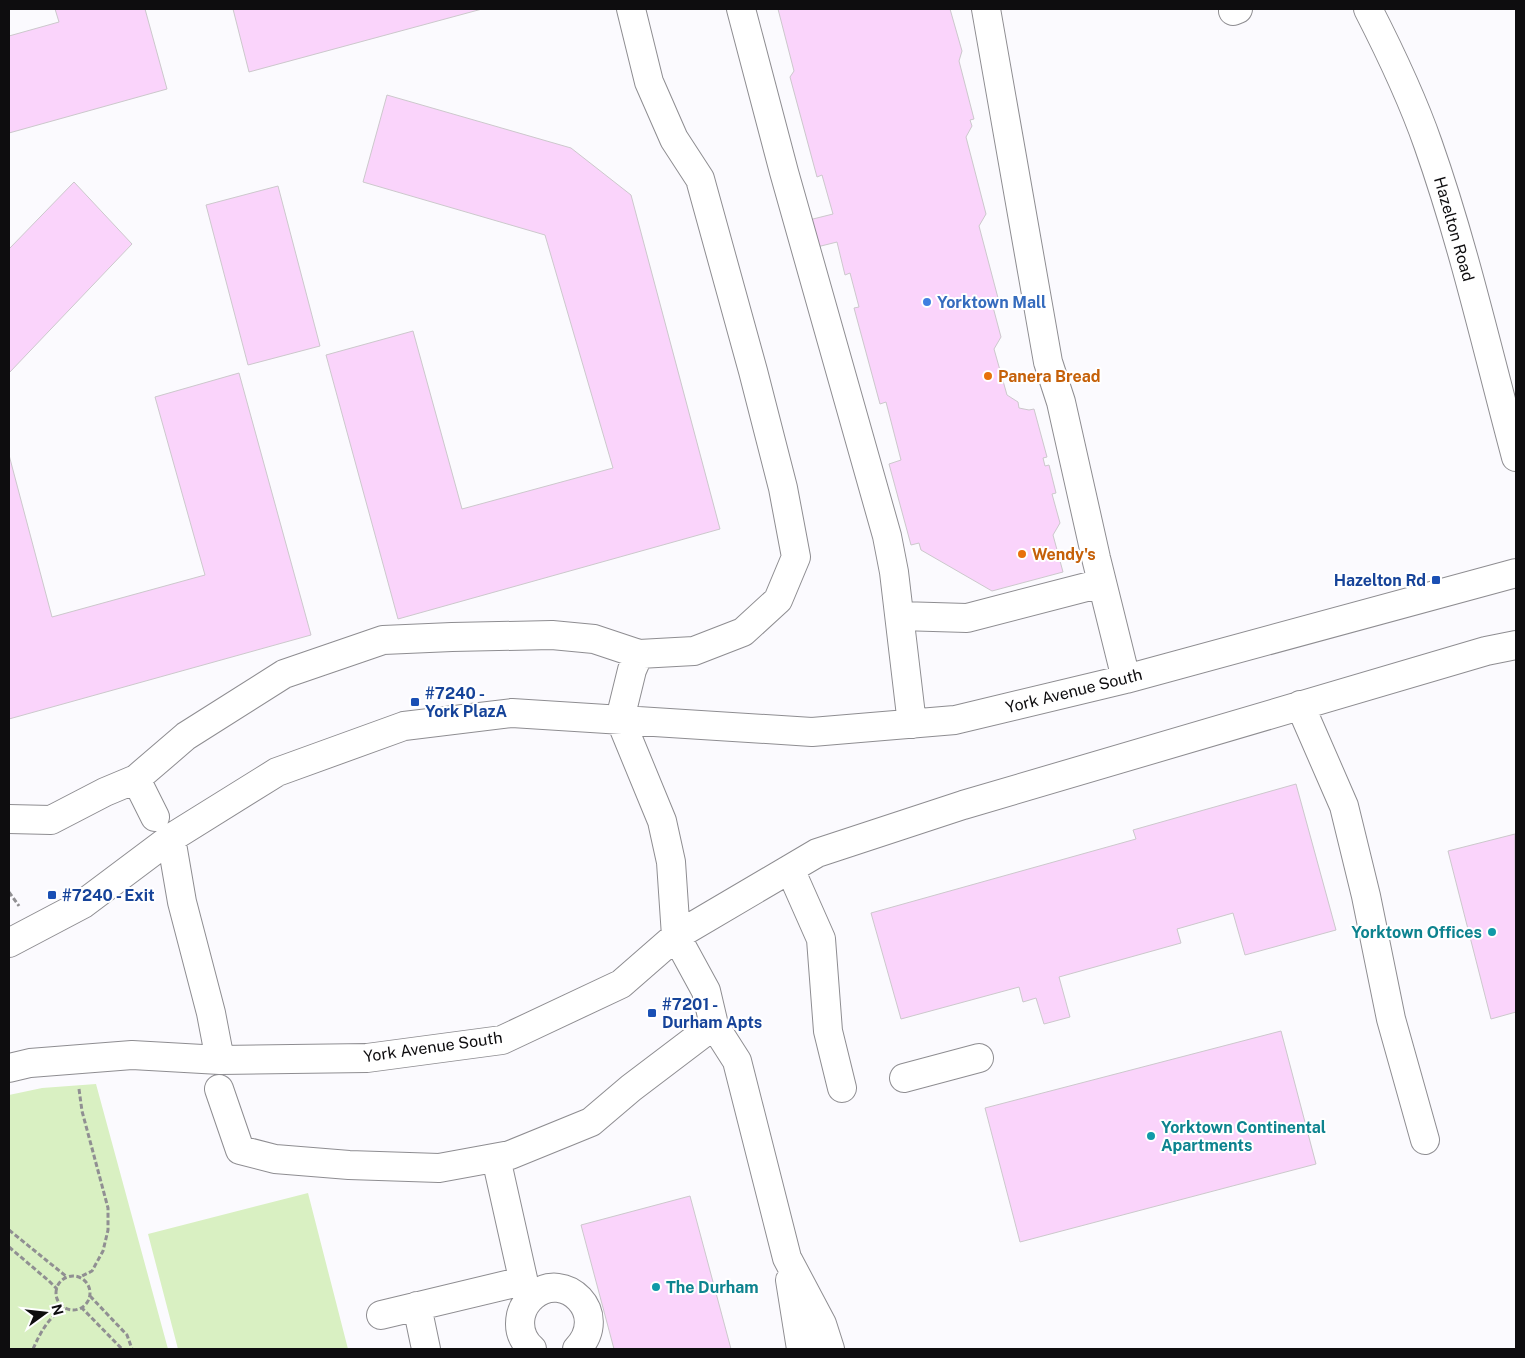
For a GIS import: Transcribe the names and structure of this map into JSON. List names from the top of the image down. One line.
{"streets":{"street":["Hazelton Road","York Avenue South"]},"places":{"other":["Yorktown Mall","Panera Bread","Wendy's","Yorktown Offices","Yorktown Continental Apartments","The Durham"],"transit":["Hazelton Rd","#7240 - York PlazA","#7240 - Exit","#7201 - Durham Apts"]},"north":"right"}
